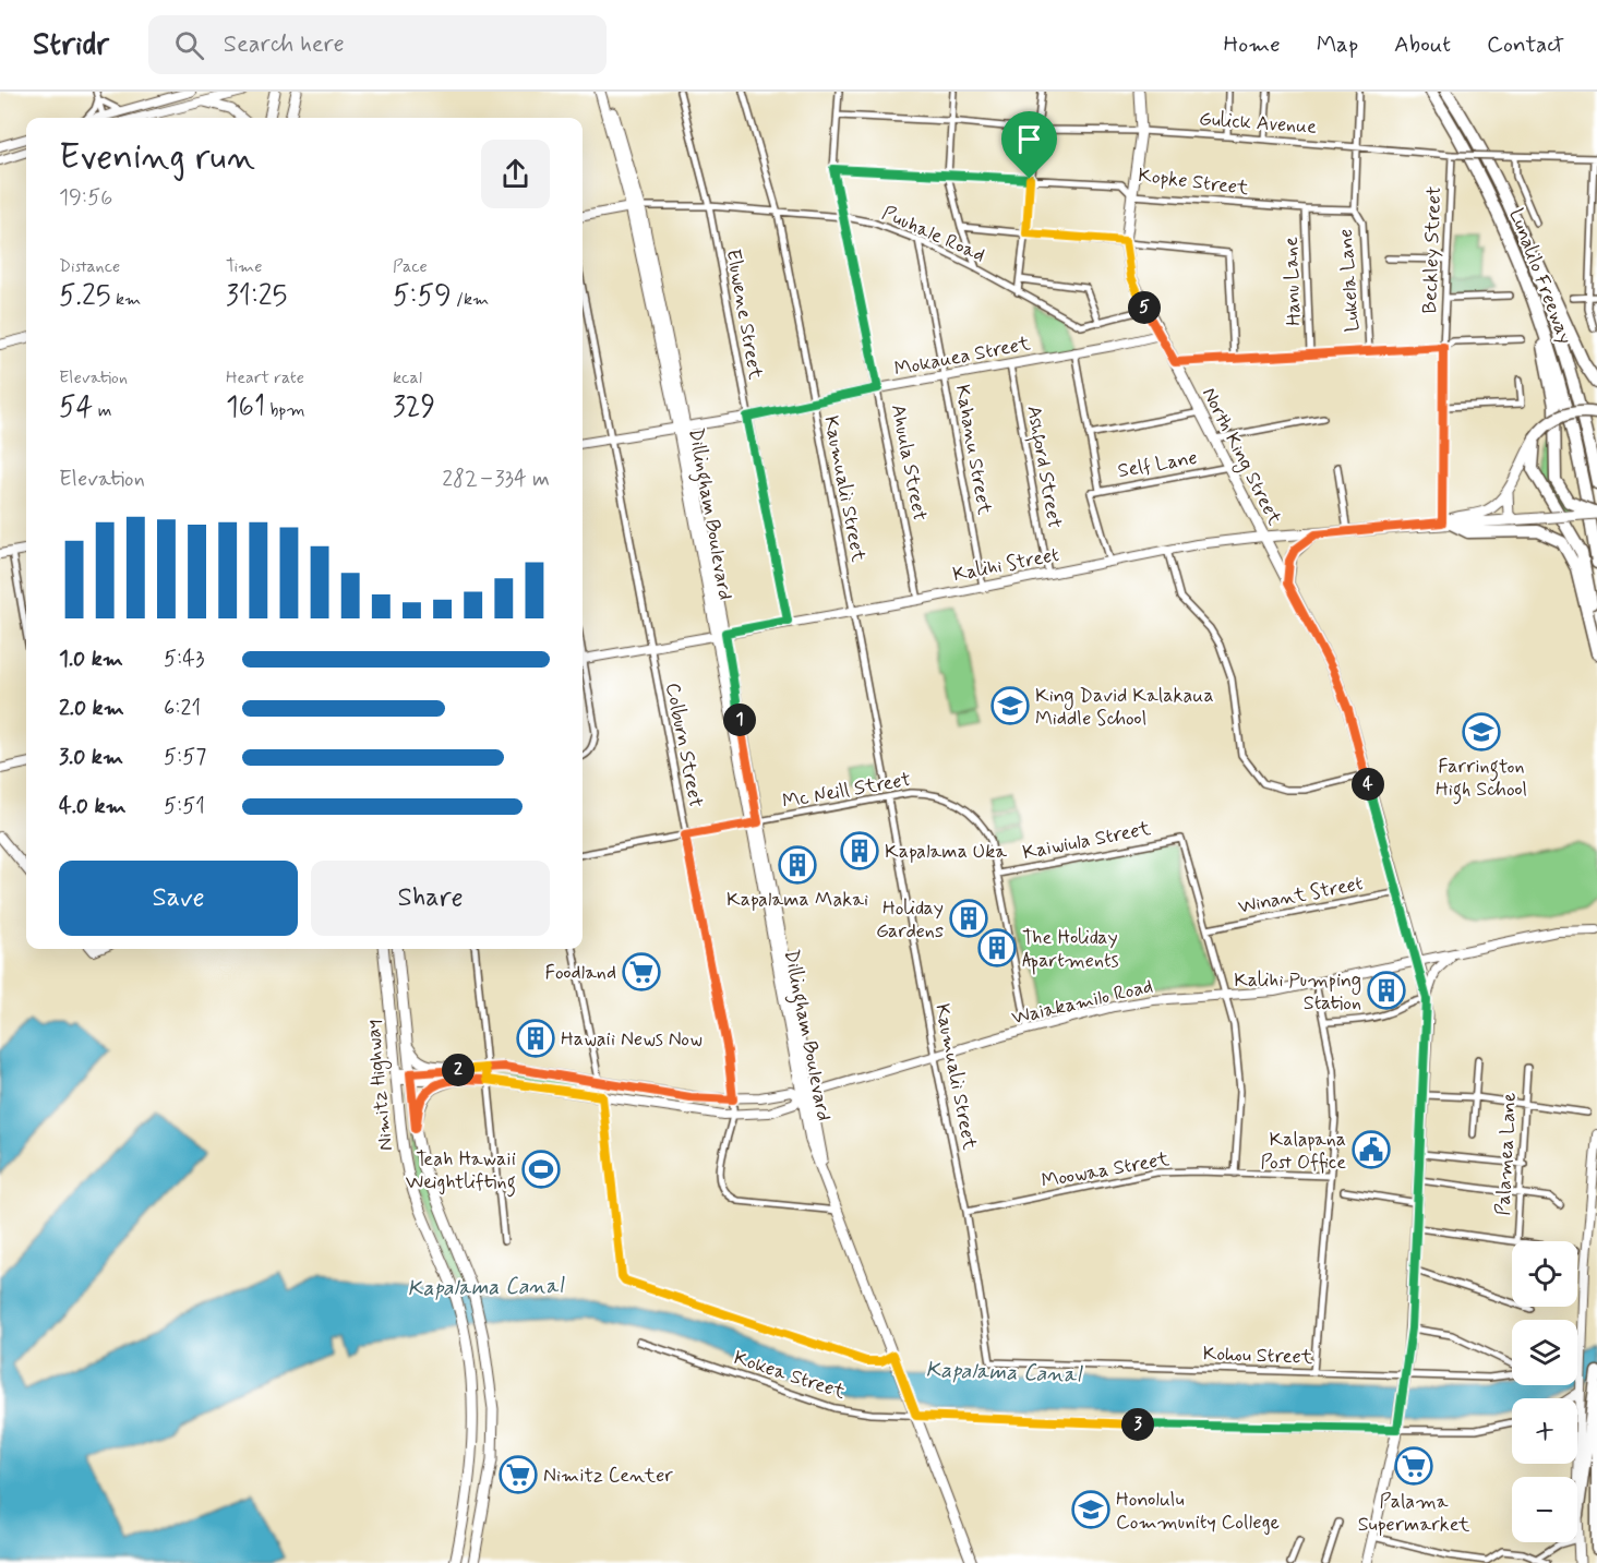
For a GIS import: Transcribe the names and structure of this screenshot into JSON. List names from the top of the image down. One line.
{"streets":{"highway":["Lunalilo Freeway"],"main road":["Puuhale Road","Mokauea Street","North King Street","Dillingham Boulevard","Kalihi Street","Waiakamilo Road","Nimitz Highway"],"street":["Gulick Avenue","Kopke Street","Beckley Street","Lukela Lane","Hanu Lane","Eluwene Street","Kahanu Street","Ahuula Street","Self Lane","Ashford Street","Kaumualii Street","Colburn Street","Mc Neill Street","Kaiwiula Street","Winant Street","Palamea Lane","Moowaa Street","Kohou Street","Kokea Street"]},"crossings":[["Gulick Avenue","Beckley Street"],["Gulick Avenue","Lukela Lane"],["Gulick Avenue","North King Street"],["Gulick Avenue","Ahuula Street"],["Kopke Street","Lukela Lane"],["Kopke Street","Hanu Lane"],["Kopke Street","North King Street"],["Kopke Street","Ahuula Street"],["Puuhale Road","Eluwene Street"],["Puuhale Road","Kahanu Street"],["Puuhale Road","North King Street"],["Puuhale Road","Ahuula Street"],["Puuhale Road","Kaumualii Street"],["Puuhale Road","Dillingham Boulevard"],["Beckley Street","Kalihi Street"],["Eluwene Street","Mokauea Street"],["Eluwene Street","Kalihi Street"],["Mokauea Street","Kahanu Street"],["Mokauea Street","North King Street"],["Mokauea Street","Ahuula Street"],["Mokauea Street","Ashford Street"],["Mokauea Street","Kaumualii Street"],["Mokauea Street","Dillingham Boulevard"],["Mokauea Street","Colburn Street"],["Kahanu Street","Kalihi Street"],["North King Street","Self Lane"],["North King Street","Kalihi Street"],["North King Street","Winant Street"],["North King Street","Waiakamilo Road"],["North King Street","Kohou Street"],["North King Street","Kokea Street"],["Ahuula Street","Kalihi Street"],["Self Lane","Kalihi Street"],["Ashford Street","Kalihi Street"],["Kaumualii Street","Kalihi Street"],["Kaumualii Street","Mc Neill Street"],["Kaumualii Street","Waiakamilo Road"],["Kaumualii Street","Moowaa Street"],["Kaumualii Street","Kohou Street"],["Dillingham Boulevard","Kalihi Street"],["Dillingham Boulevard","Colburn Street"],["Dillingham Boulevard","Mc Neill Street"],["Dillingham Boulevard","Waiakamilo Road"],["Dillingham Boulevard","Kokea Street"],["Kalihi Street","Colburn Street"],["Colburn Street","Mc Neill Street"],["Colburn Street","Waiakamilo Road"],["Mc Neill Street","Kaiwiula Street"],["Mc Neill Street","Waiakamilo Road"],["Kaiwiula Street","Winant Street"],["Waiakamilo Road","Nimitz Highway"]],"water":["Kapalama Canal"],"places":{"school or university":["King David Kalakaua Middle School","Farrington High School","Honolulu Community College"],"building":["Kapalama Uka","Kapalama Makai","Holiday Gardens","The Holiday Apartments","Kalihi Pumping Station","Hawaii News Now"],"supermarket":["Foodland","Palama Supermarket","Nimitz Center"],"public building":["Kalapana Post Office"],"sports":["Teah Hawaii Weightlifting"]},"page":{"header":"Stridr","search":"Search here","nav":["Home","Map","About","Contact"],"heading":["Evening run","19:56"],"stats":[["Distance","5.25 km"],["Time","31:25"],["Pace","5:59 /km"],["Elevation","54 m"],["Heart rate","161 bpm"],["kcal","329"]],"pins":["5","1","4","2","3"],"chart":["Elevation","282–334 m"],"list":[{"name":"1.0 km","note":"5:43"},{"name":"2.0 km","note":"6:21"},{"name":"3.0 km","note":"5:57"},{"name":"4.0 km","note":"5:51"}],"buttons":["Save","Share"],"map_buttons":["+","−"]}}
